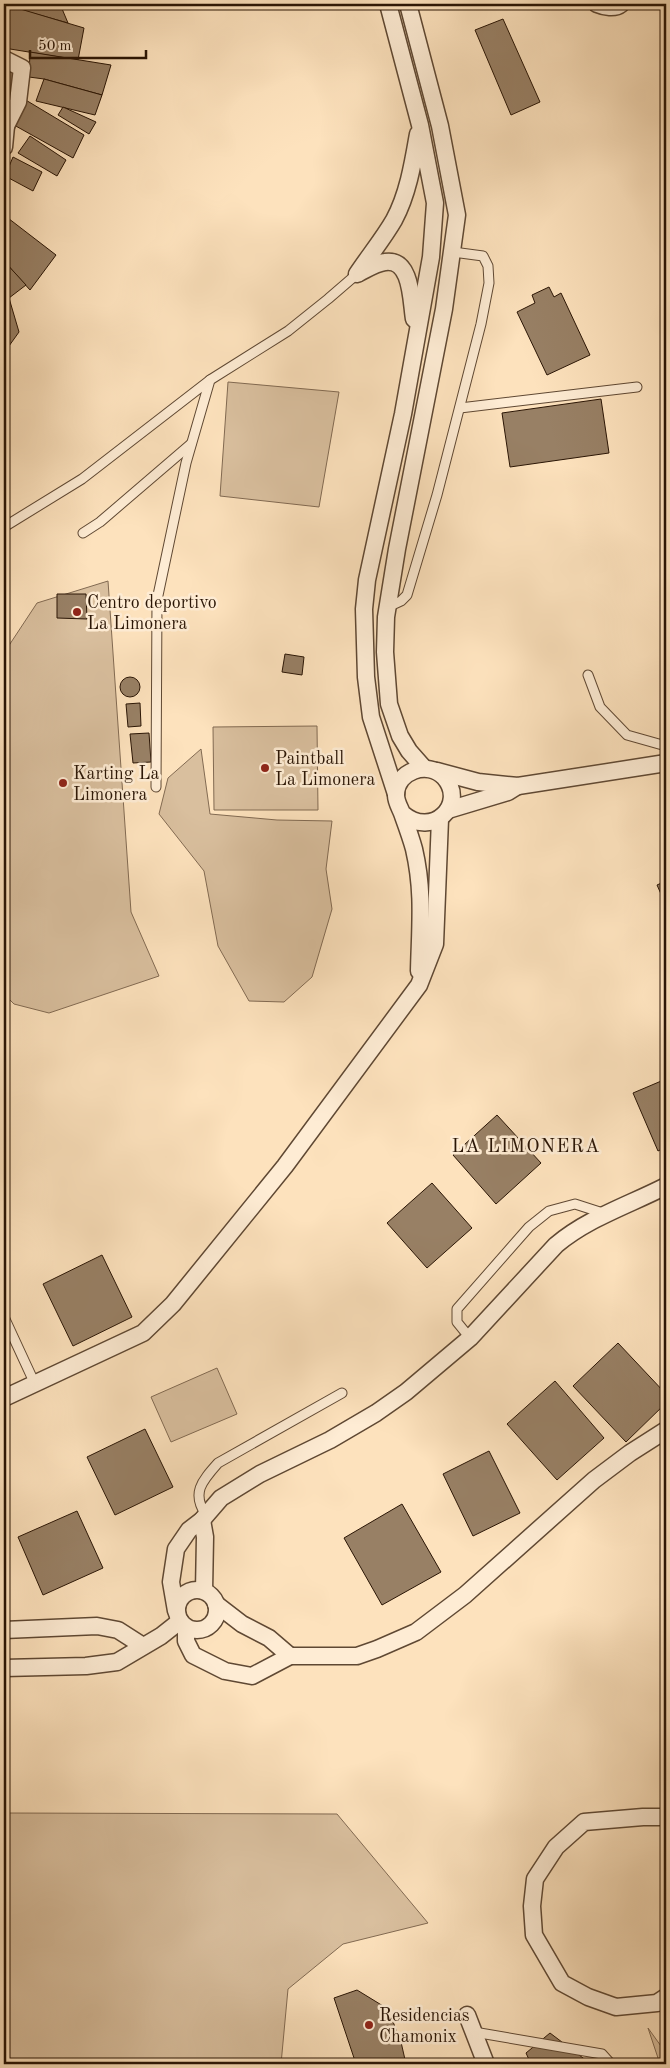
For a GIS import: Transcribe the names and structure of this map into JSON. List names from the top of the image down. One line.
{"districts":["LA LIMONERA"],"places":["Centro deportivo La Limonera","Paintball La Limonera","Karting La Limonera","Residencias Chamonix"],"scale_bar":"50 m"}
